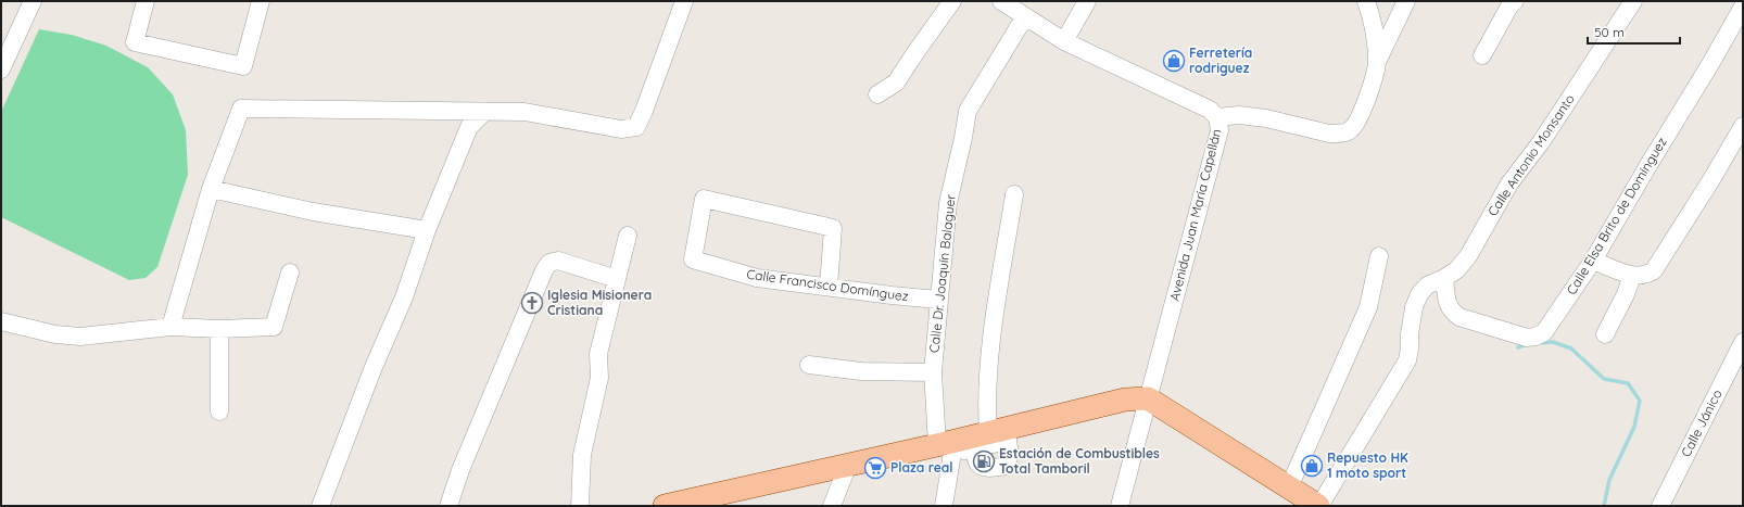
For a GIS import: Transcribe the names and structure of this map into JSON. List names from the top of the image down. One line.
{"streets":{"street":["Calle Antonio Monsanto","Avenida Juan María Capellán","Calle Elsa Brito de Domínguez","Calle Dr. Joaquín Balaguer","Calle Francisco Domínguez","Calle Jánico"]},"crossings":[["Calle Antonio Monsanto","Calle Elsa Brito de Domínguez"],["Avenida Juan María Capellán","Calle Dr. Joaquín Balaguer"],["Calle Dr. Joaquín Balaguer","Calle Francisco Domínguez"]],"places":{"shop":["Ferretería rodriguez","Repuesto HK 1 moto sport"],"church":["Iglesia Misionera Cristiana"],"fuel station":["Estación de Combustibles Total Tamboril"],"supermarket":["Plaza real"]},"scale_bar":"50 m"}
